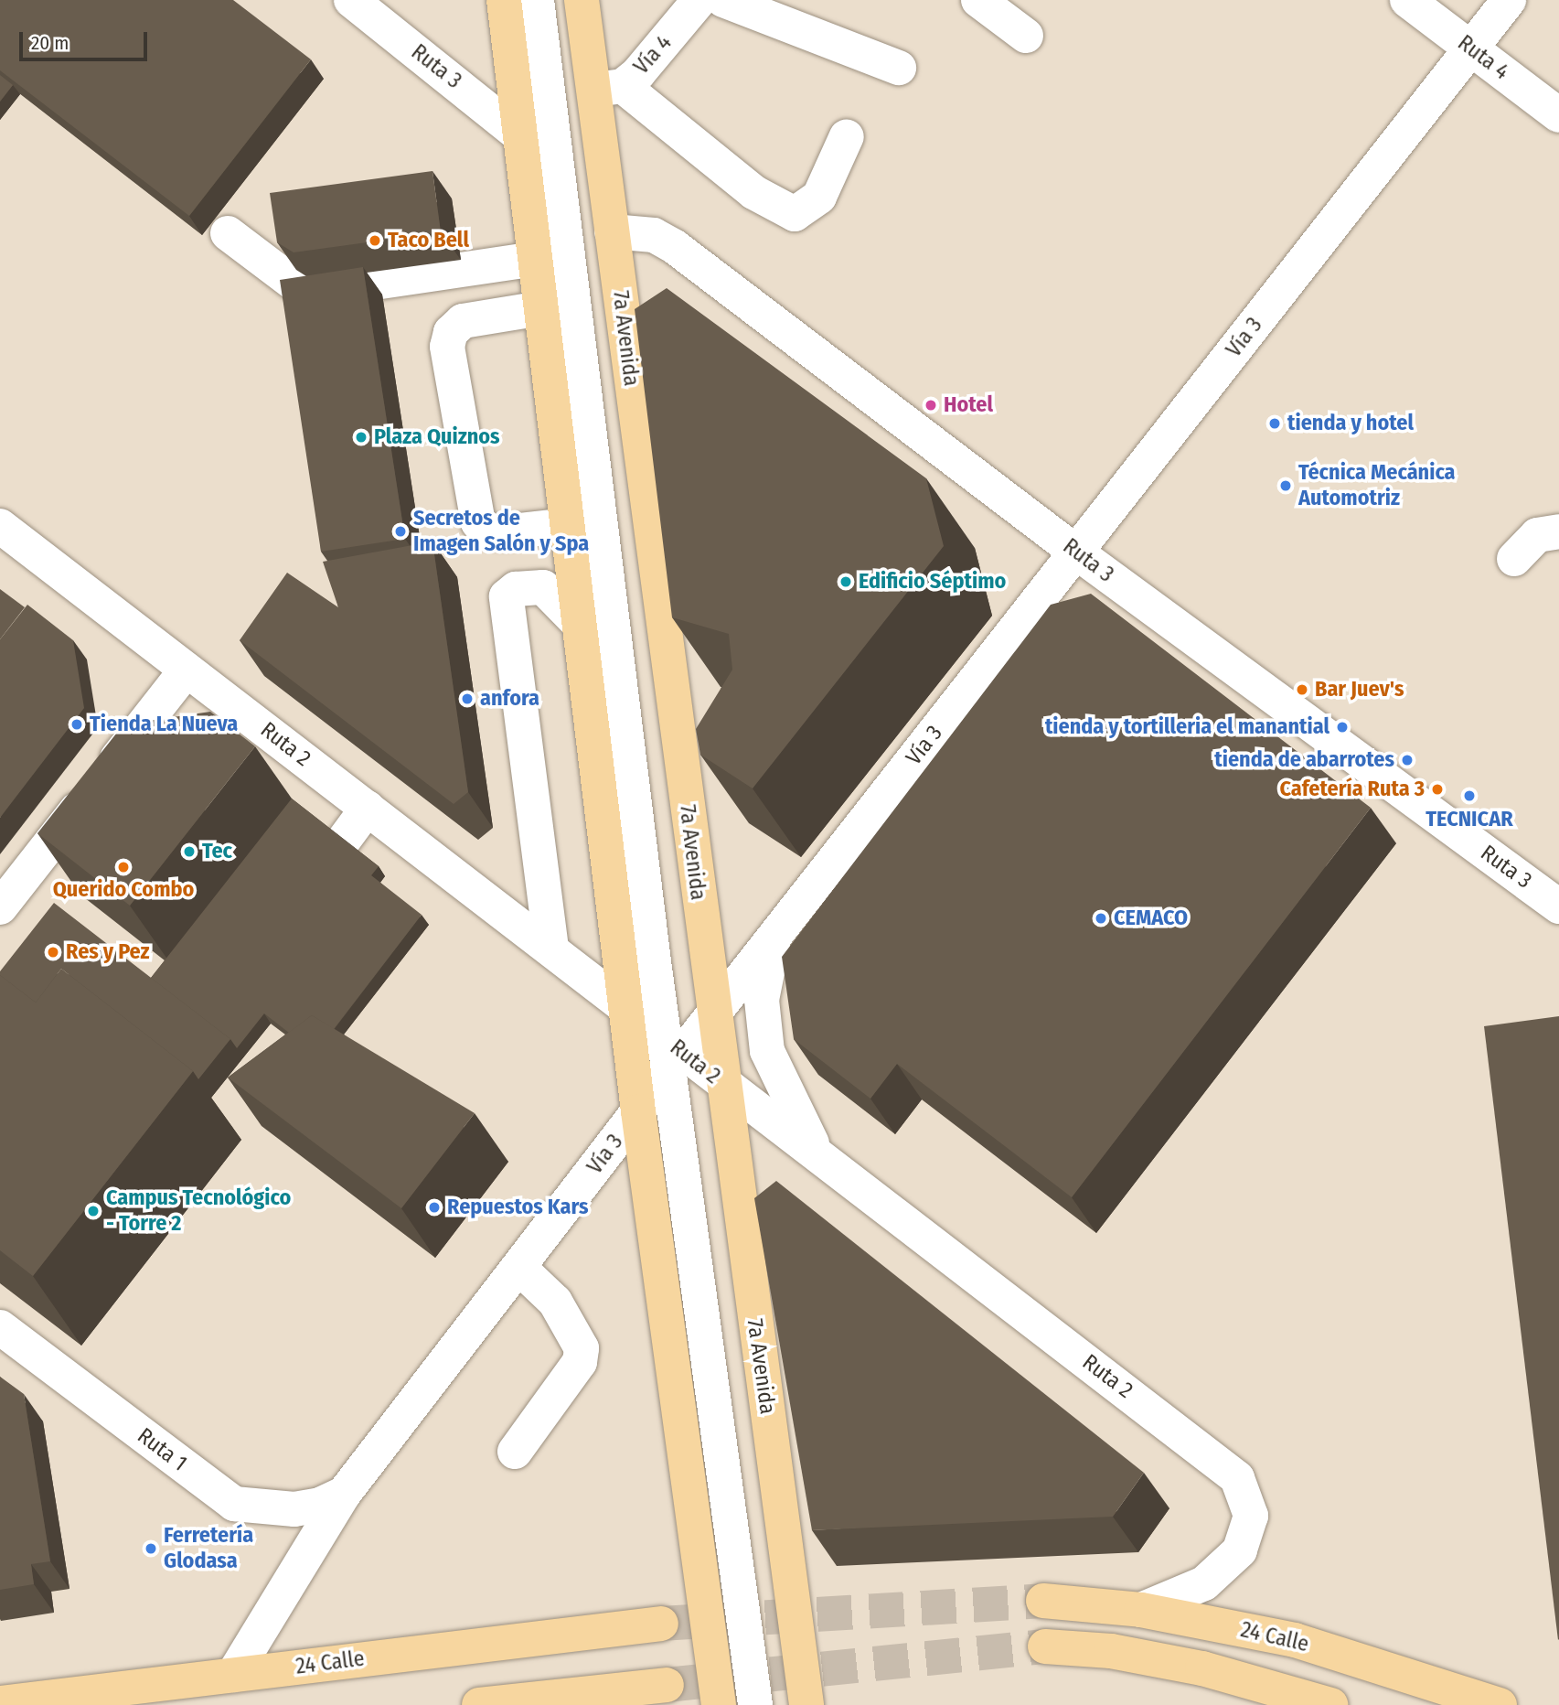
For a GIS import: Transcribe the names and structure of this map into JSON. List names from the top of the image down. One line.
{"streets":{"main road":["7a Avenida","24 Calle"],"street":["Vía 4","Ruta 4","Ruta 3","Vía 3","Ruta 2","Ruta 1"]},"crossings":[["Vía 4","7a Avenida"],["Ruta 4","Vía 3"],["Ruta 3","Vía 3"],["Ruta 3","7a Avenida"],["Vía 3","7a Avenida"],["Vía 3","Ruta 2"],["Vía 3","Ruta 1"],["Vía 3","24 Calle"],["7a Avenida","Ruta 2"],["Ruta 2","24 Calle"]],"places":["Taco Bell","Hotel","tienda y hotel","Plaza Quiznos","Técnica Mecánica Automotriz","Secretos de Imagen Salón y Spa","Edificio Séptimo","Bar Juev's","anfora","Tienda La Nueva","tienda y tortilleria el manantial","tienda de abarrotes","Cafetería Ruta 3","TECNICAR","Tec","Querido Combo","CEMACO","Res y Pez","Repuestos Kars","Campus Tecnológico - Torre 2","Ferretería Glodasa"],"scale_bar":"20 m"}
